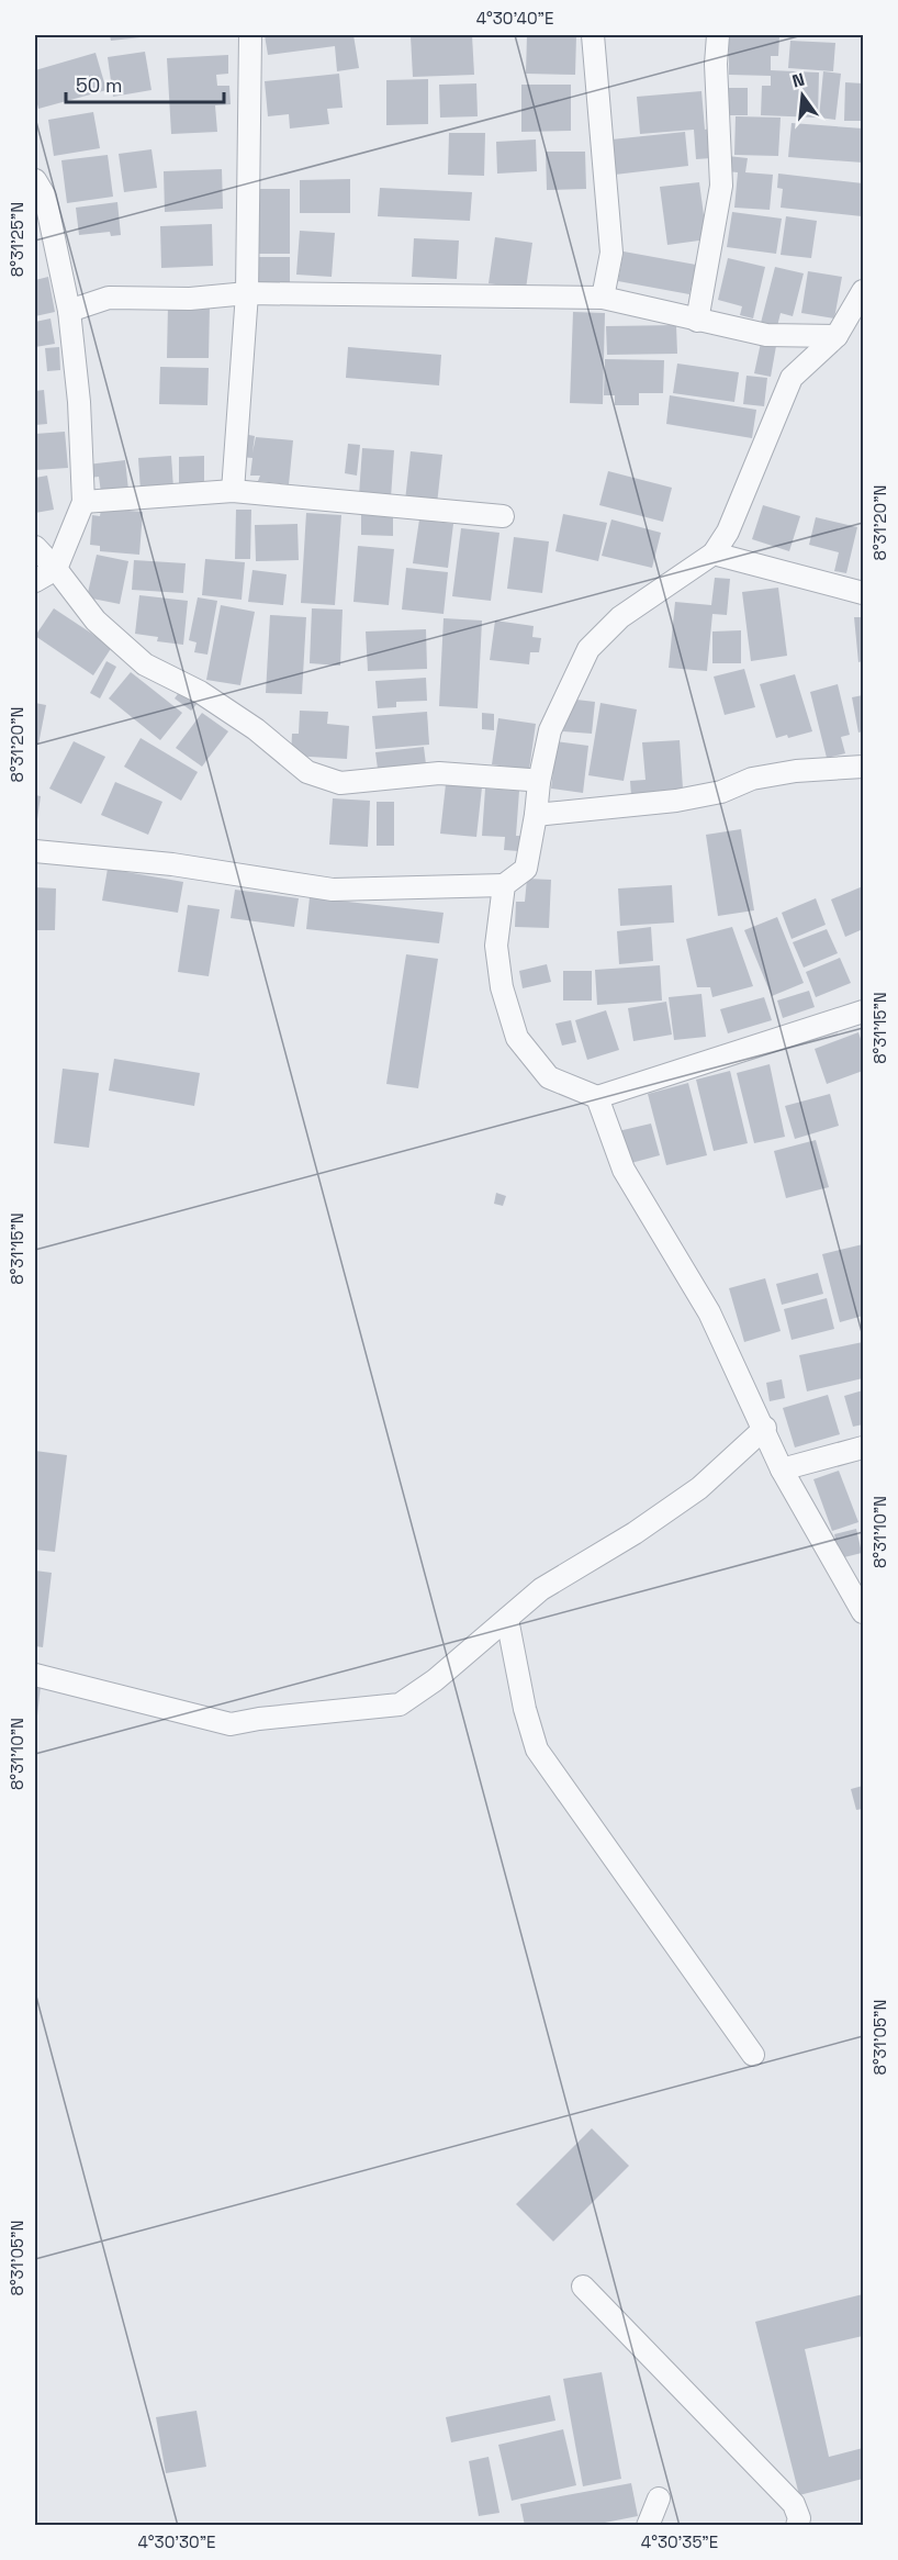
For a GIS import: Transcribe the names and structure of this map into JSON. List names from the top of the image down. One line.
{"scale_bar":"50 m","north":"top","coordinates":["4°30'40\"E","8°31'25\"N","8°31'20\"N","8°31'15\"N","8°31'10\"N","8°31'05\"N","4°30'30\"E","4°30'35\"E"]}
